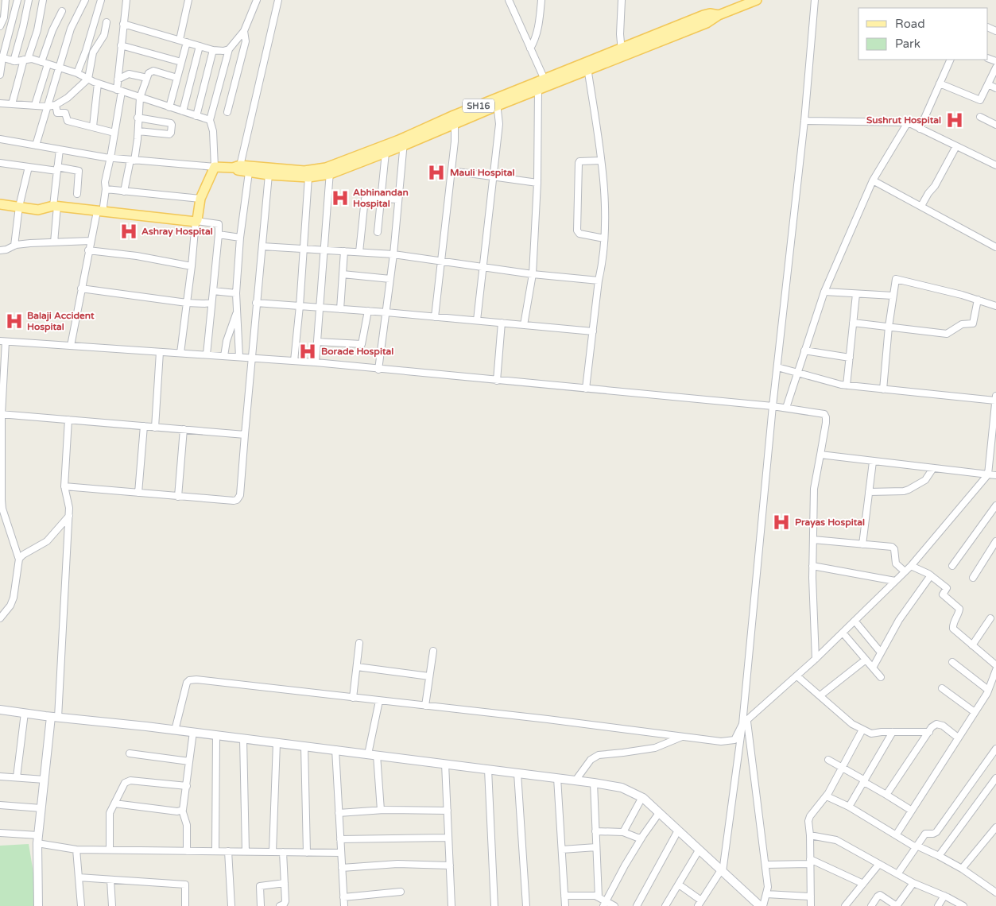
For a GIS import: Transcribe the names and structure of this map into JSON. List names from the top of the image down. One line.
{"streets":{"main road":["SH16"]},"places":{"hospital":["Sushrut Hospital","Mauli Hospital","Abhinandan Hospital","Ashray Hospital","Balaji Accident Hospital","Borade Hospital","Prayas Hospital"]},"legend":["Road","Park"]}
